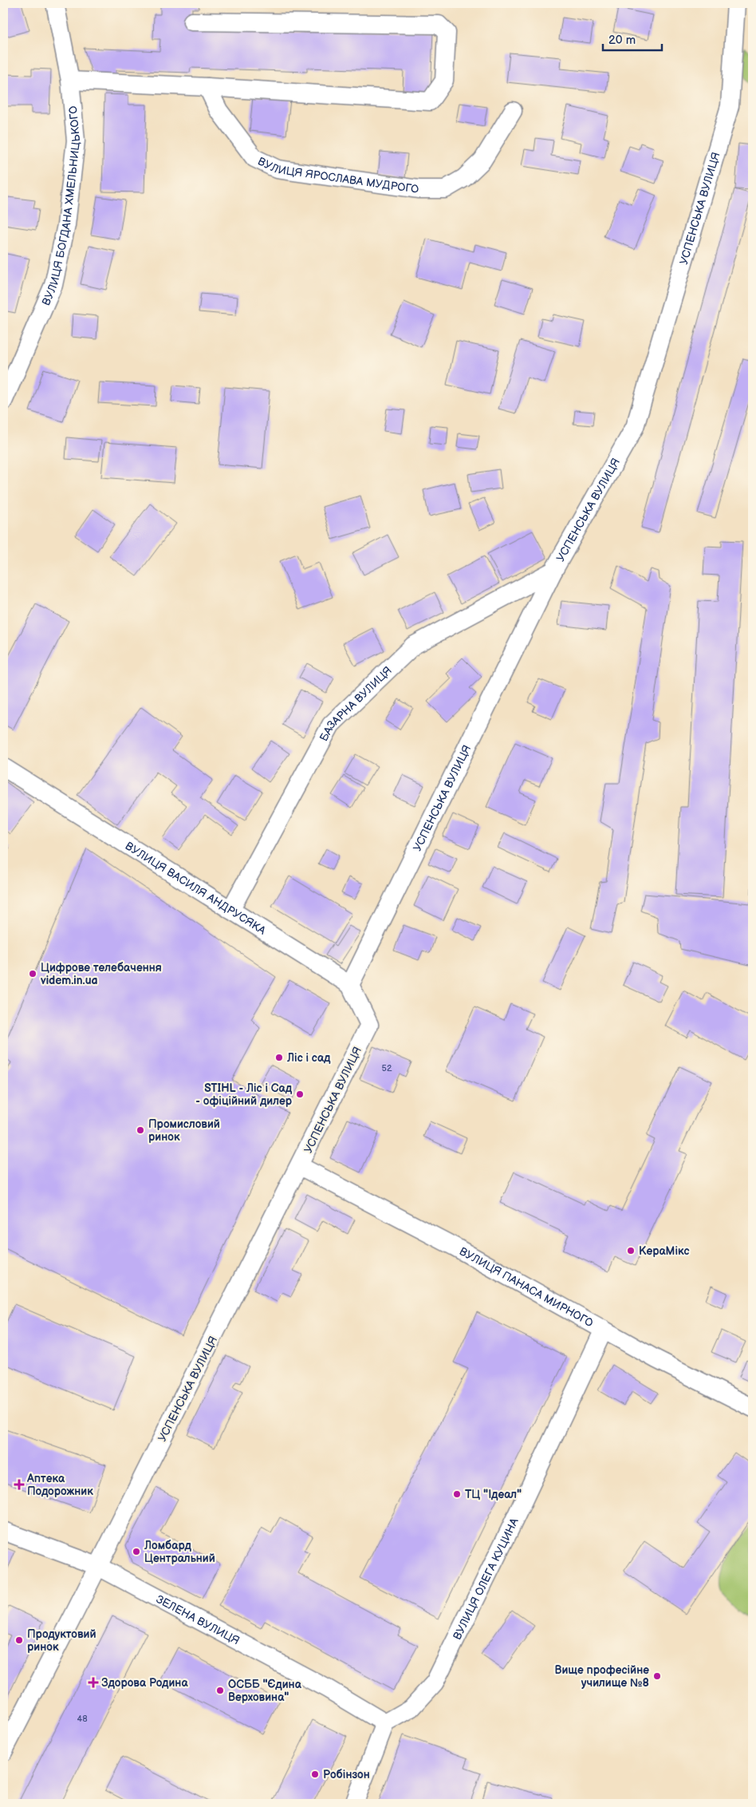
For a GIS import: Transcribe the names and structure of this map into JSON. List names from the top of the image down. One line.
{"streets":{"street":["ВУЛИЦЯ ЯРОСЛАВА МУДРОГО","ВУЛИЦЯ БОГДАНА ХМЕЛЬНИЦЬКОГО","УСПЕНСЬКА ВУЛИЦЯ","БАЗАРНА ВУЛИЦЯ","ВУЛИЦЯ ВАСИЛЯ АНДРУСЯКА","ВУЛИЦЯ ПАНАСА МИРНОГО","ВУЛИЦЯ ОЛЕГА КУЦИНА","ЗЕЛЕНА ВУЛИЦЯ"]},"crossings":[["УСПЕНСЬКА ВУЛИЦЯ","БАЗАРНА ВУЛИЦЯ"],["УСПЕНСЬКА ВУЛИЦЯ","ВУЛИЦЯ ВАСИЛЯ АНДРУСЯКА"],["УСПЕНСЬКА ВУЛИЦЯ","ВУЛИЦЯ ПАНАСА МИРНОГО"],["УСПЕНСЬКА ВУЛИЦЯ","ЗЕЛЕНА ВУЛИЦЯ"],["БАЗАРНА ВУЛИЦЯ","ВУЛИЦЯ ВАСИЛЯ АНДРУСЯКА"],["ВУЛИЦЯ ПАНАСА МИРНОГО","ВУЛИЦЯ ОЛЕГА КУЦИНА"],["ВУЛИЦЯ ОЛЕГА КУЦИНА","ЗЕЛЕНА ВУЛИЦЯ"]],"places":{"other":["Цифрове телебачення videm.in.ua","Ліс і сад","STIHL - Ліс і Сад - офіційний дилер","Промисловий ринок","КераМікс","ТЦ \"Ідеал\"","Ломбард Центральний","Продуктовий ринок","Вище професійне училище №8","ОСББ \"Єдина Верховина\"","Робінзон"],"health":["Аптека Подорожник","Здорова Родина"]},"house_numbers":["52","48"],"scale_bar":"20 m"}
